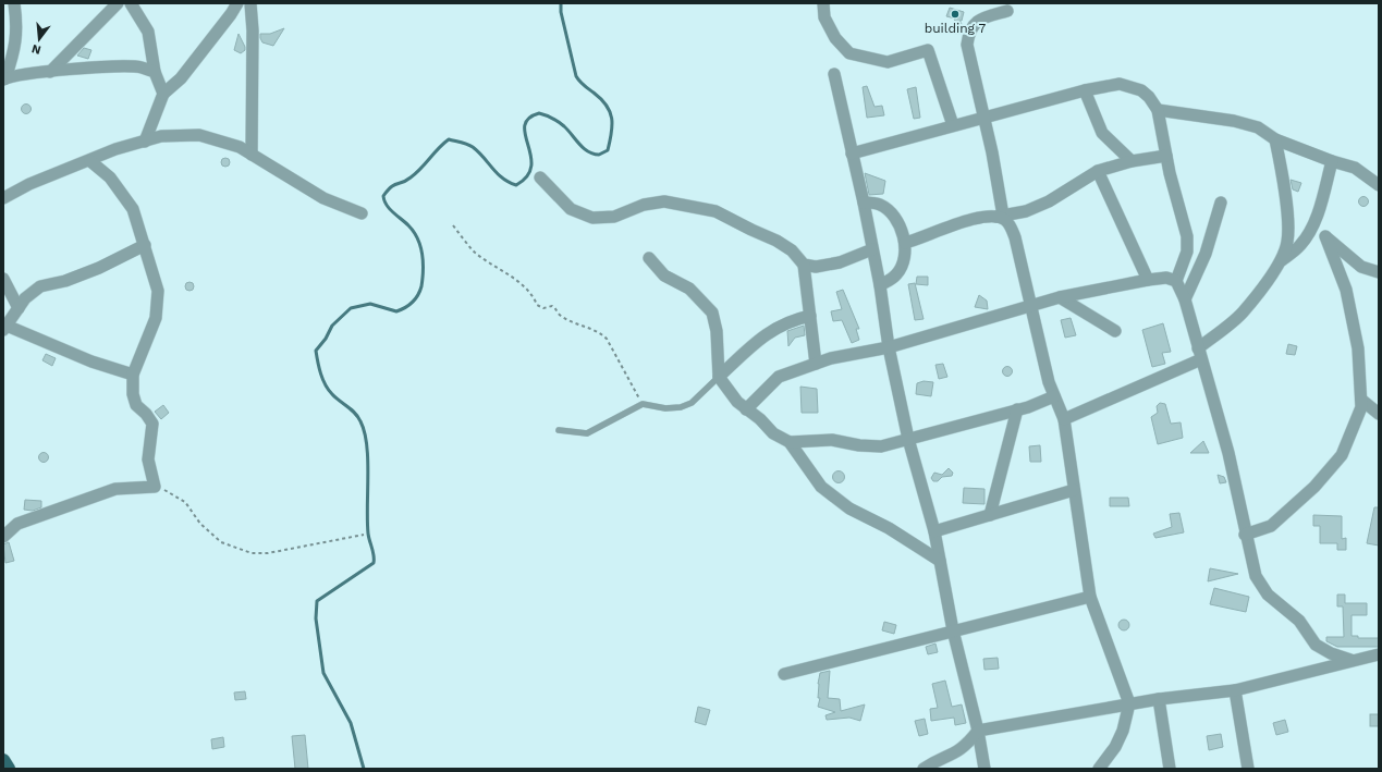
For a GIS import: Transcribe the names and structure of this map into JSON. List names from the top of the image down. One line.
{"places":["building 7"],"north":"bottom"}
